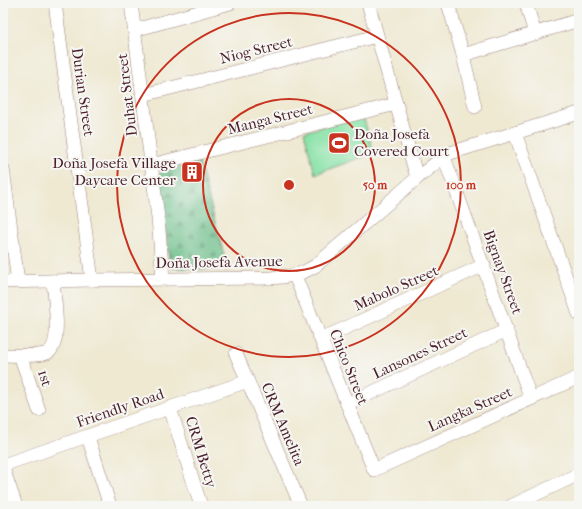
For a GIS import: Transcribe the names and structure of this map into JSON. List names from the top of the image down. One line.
{"streets":{"street":["Niog Street","Durian Street","Duhat Street","Manga Street","Doña Josefa Avenue","Bignay Street","Mabolo Street","Lansones Street","Chico Street","1st","Friendly Road","Langka Street","CRM Amelita","CRM Betty"]},"crossings":[["Niog Street","Duhat Street"],["Durian Street","Doña Josefa Avenue"],["Duhat Street","Manga Street"],["Duhat Street","Doña Josefa Avenue"],["Doña Josefa Avenue","Bignay Street"],["Doña Josefa Avenue","Chico Street"],["Bignay Street","Mabolo Street"],["Bignay Street","Lansones Street"],["Bignay Street","Langka Street"],["Mabolo Street","Chico Street"],["Lansones Street","Chico Street"],["Chico Street","Langka Street"],["Friendly Road","CRM Amelita"],["Friendly Road","CRM Betty"]],"places":{"sports":["Doña Josefa Covered Court"],"building":["Doña Josefa Village Daycare Center"]},"rings":["50 m","100 m"]}
